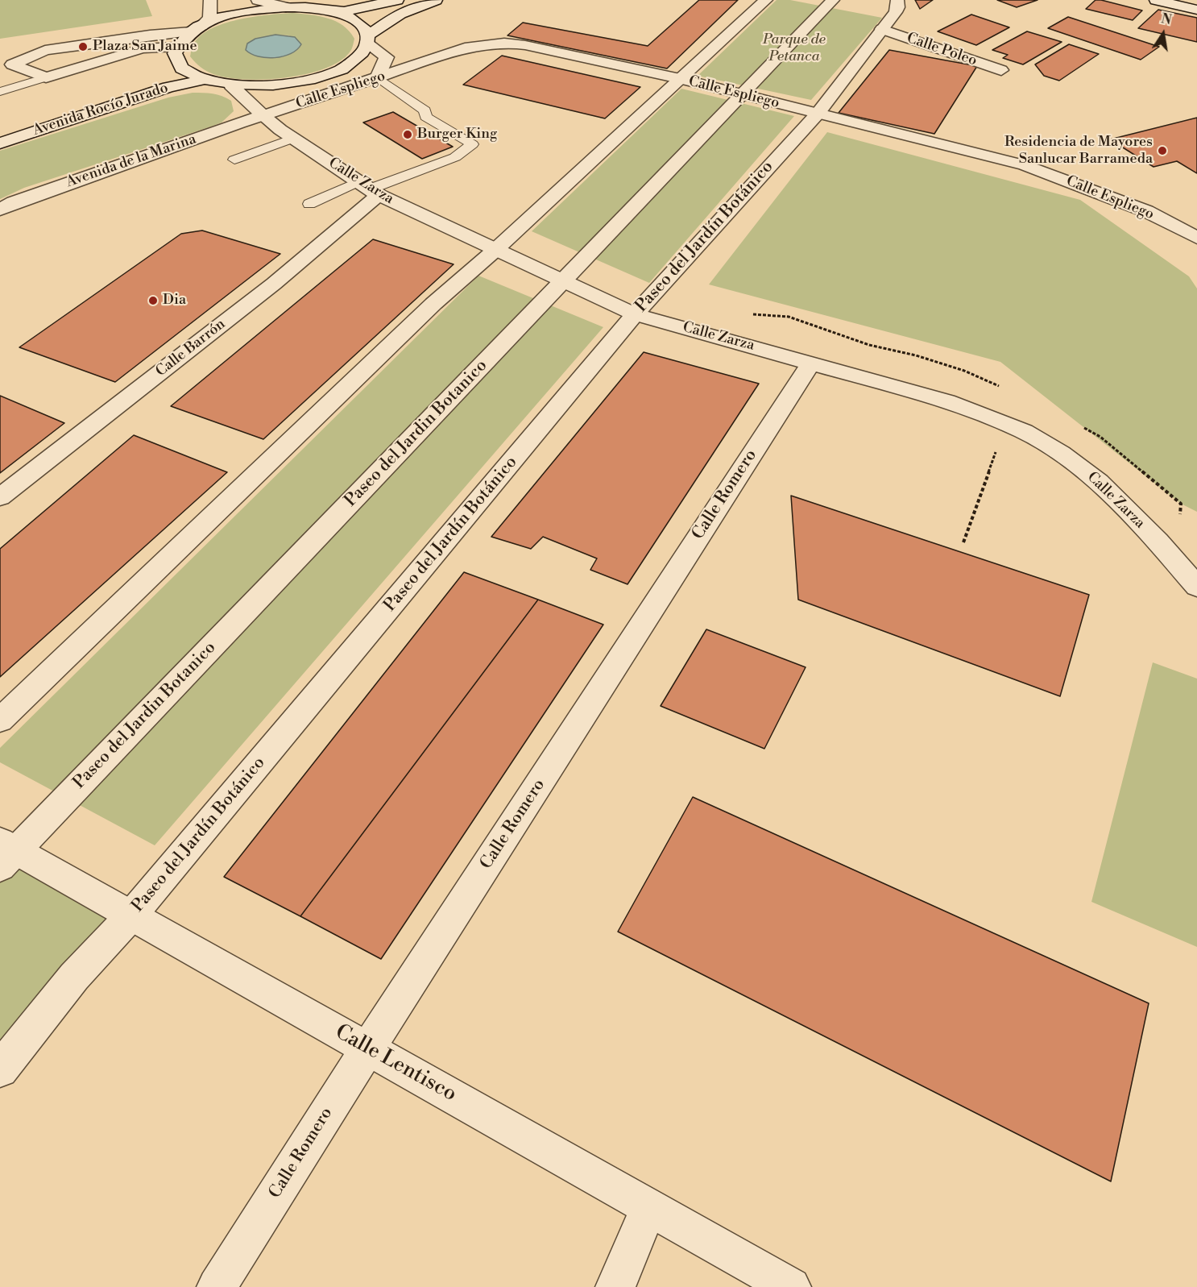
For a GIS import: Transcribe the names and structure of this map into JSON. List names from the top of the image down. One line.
{"streets":{"street":["Calle Poleo","Calle Espliego","Avenida Rocío Jurado","Avenida de la Marina","Calle Zarza","Paseo del Jardín Botánico","Calle Barrón","Paseo del Jardin Botanico","Calle Romero","Calle Lentisco"]},"crossings":[["Calle Poleo","Paseo del Jardín Botánico"],["Calle Espliego","Avenida de la Marina"],["Calle Espliego","Calle Zarza"],["Calle Espliego","Paseo del Jardín Botánico"],["Calle Espliego","Paseo del Jardin Botanico"],["Avenida de la Marina","Calle Zarza"],["Calle Zarza","Paseo del Jardín Botánico"],["Calle Zarza","Calle Barrón"],["Calle Zarza","Paseo del Jardin Botanico"],["Calle Zarza","Calle Romero"],["Paseo del Jardín Botánico","Calle Lentisco"],["Paseo del Jardin Botanico","Calle Lentisco"],["Calle Romero","Calle Lentisco"]],"parks":["Parque de Petanca"],"places":["Plaza San Jaime","Burger King","Residencia de Mayores Sanlucar Barrameda","Dia"],"north":"top"}
